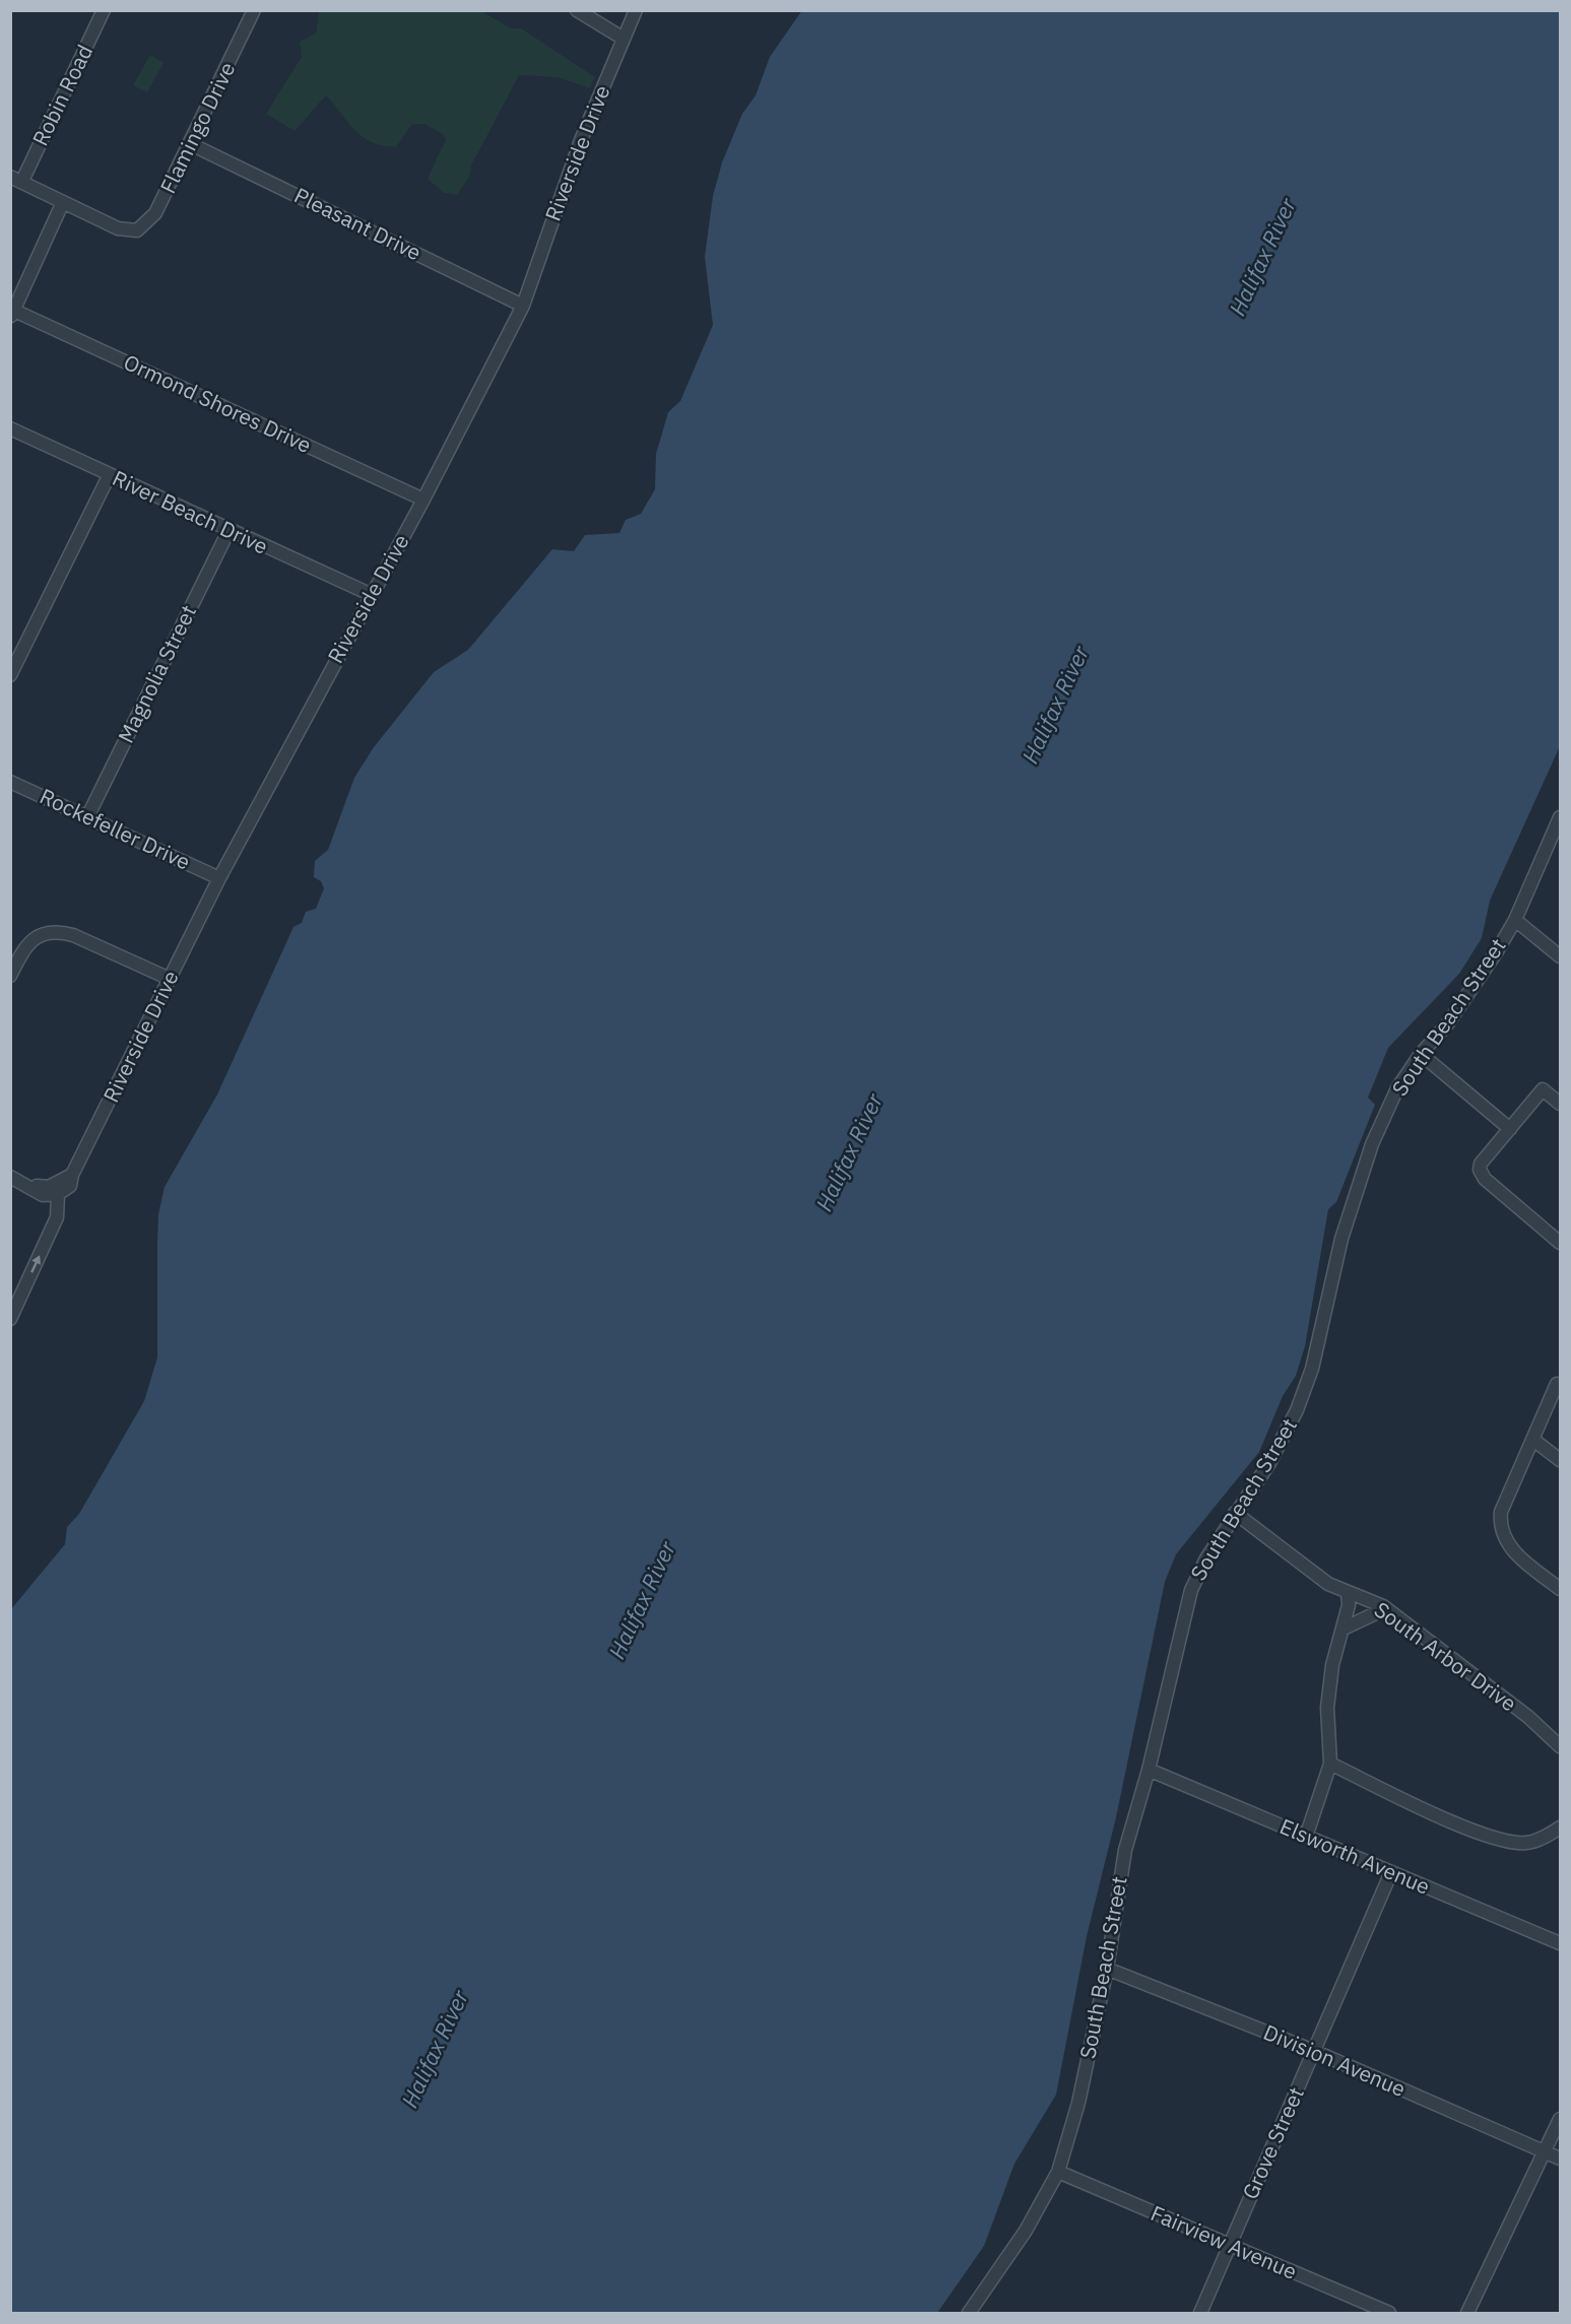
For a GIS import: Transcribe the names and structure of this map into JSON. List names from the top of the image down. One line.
{"streets":{"street":["Robin Road","Flamingo Drive","Riverside Drive","Pleasant Drive","Ormond Shores Drive","River Beach Drive","Magnolia Street","Rockefeller Drive","South Beach Street","South Arbor Drive","Elsworth Avenue","Division Avenue","Grove Street","Fairview Avenue"]},"crossings":[["Flamingo Drive","Pleasant Drive"],["Riverside Drive","Pleasant Drive"],["Riverside Drive","Ormond Shores Drive"],["Riverside Drive","River Beach Drive"],["Riverside Drive","Rockefeller Drive"],["River Beach Drive","Magnolia Street"],["Magnolia Street","Rockefeller Drive"],["South Beach Street","South Arbor Drive"],["South Beach Street","Elsworth Avenue"],["South Beach Street","Division Avenue"],["South Beach Street","Fairview Avenue"],["Elsworth Avenue","Grove Street"],["Division Avenue","Grove Street"],["Grove Street","Fairview Avenue"]],"water":["Halifax River"]}
